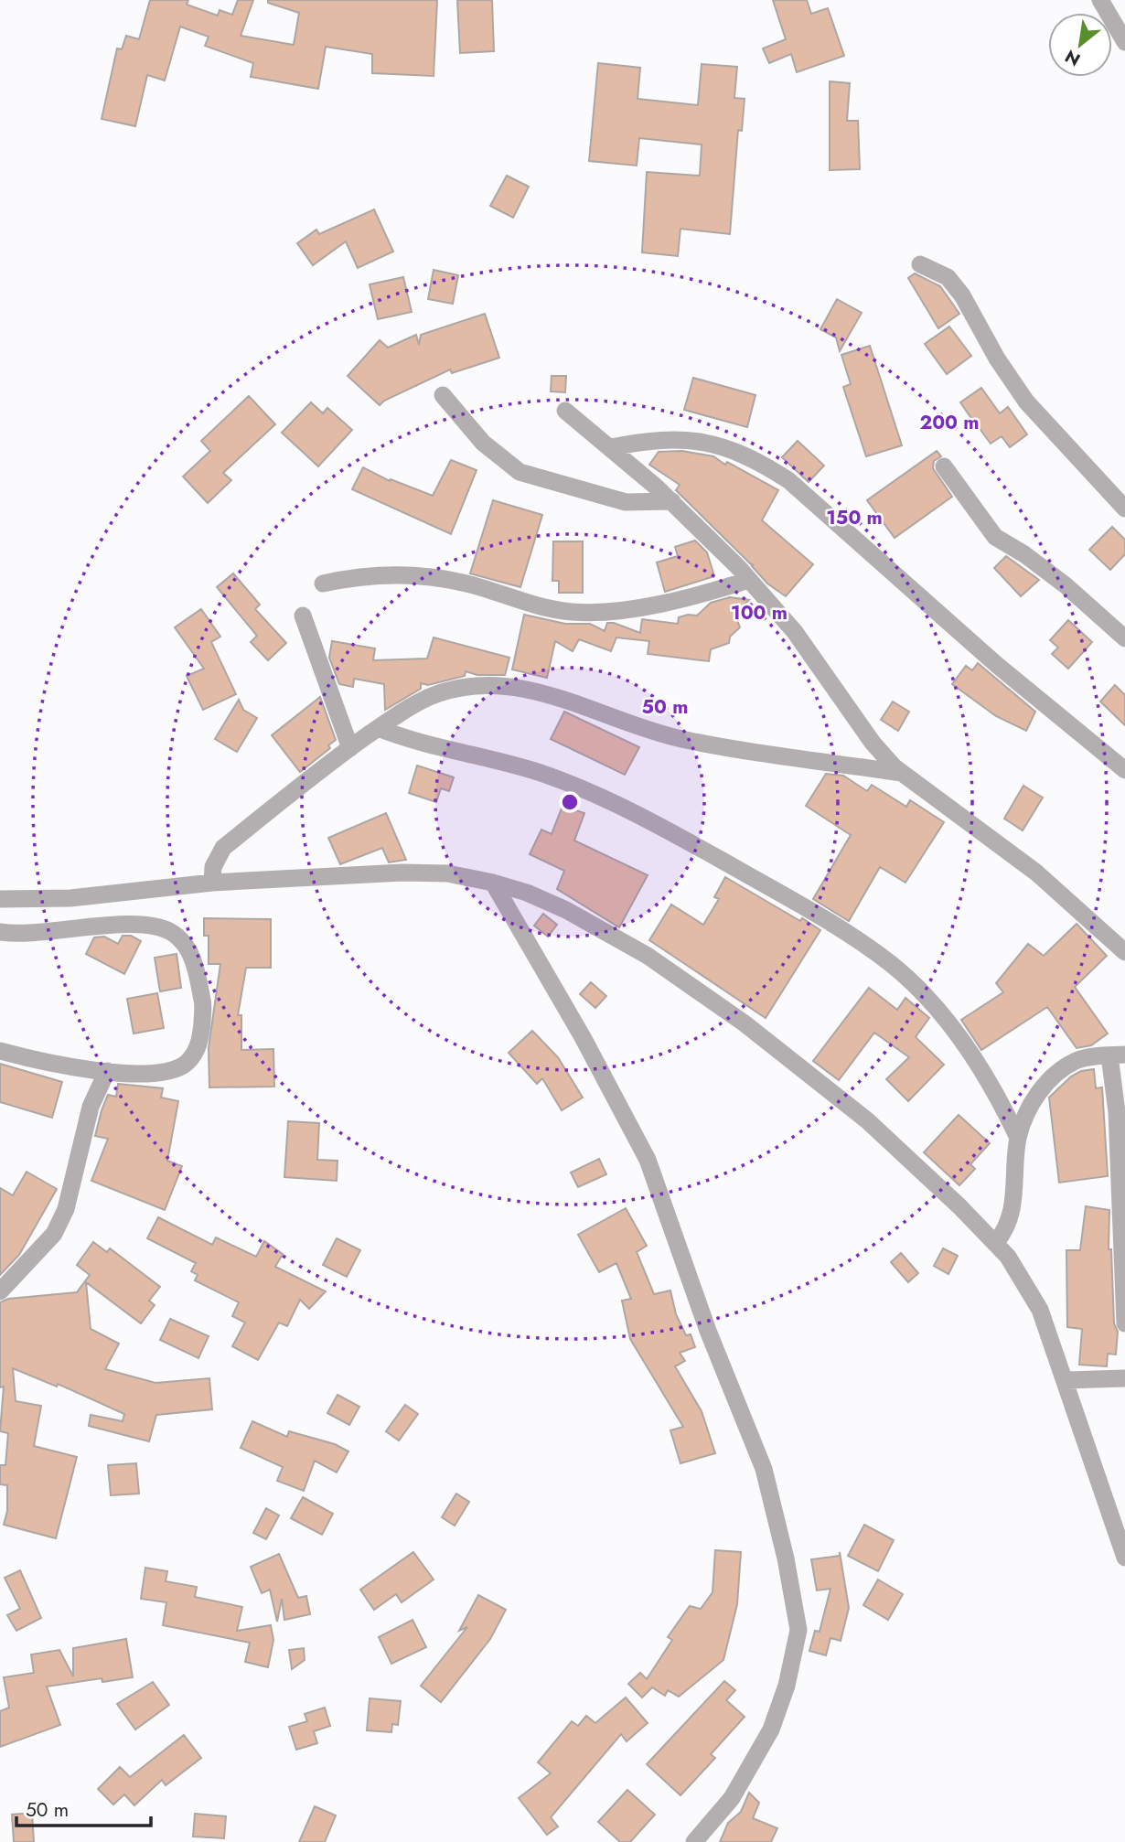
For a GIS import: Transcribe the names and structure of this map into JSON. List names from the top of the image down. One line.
{"scale_bar":"50 m","north":"bottom left","rings":["200 m","150 m","100 m","50 m"]}
